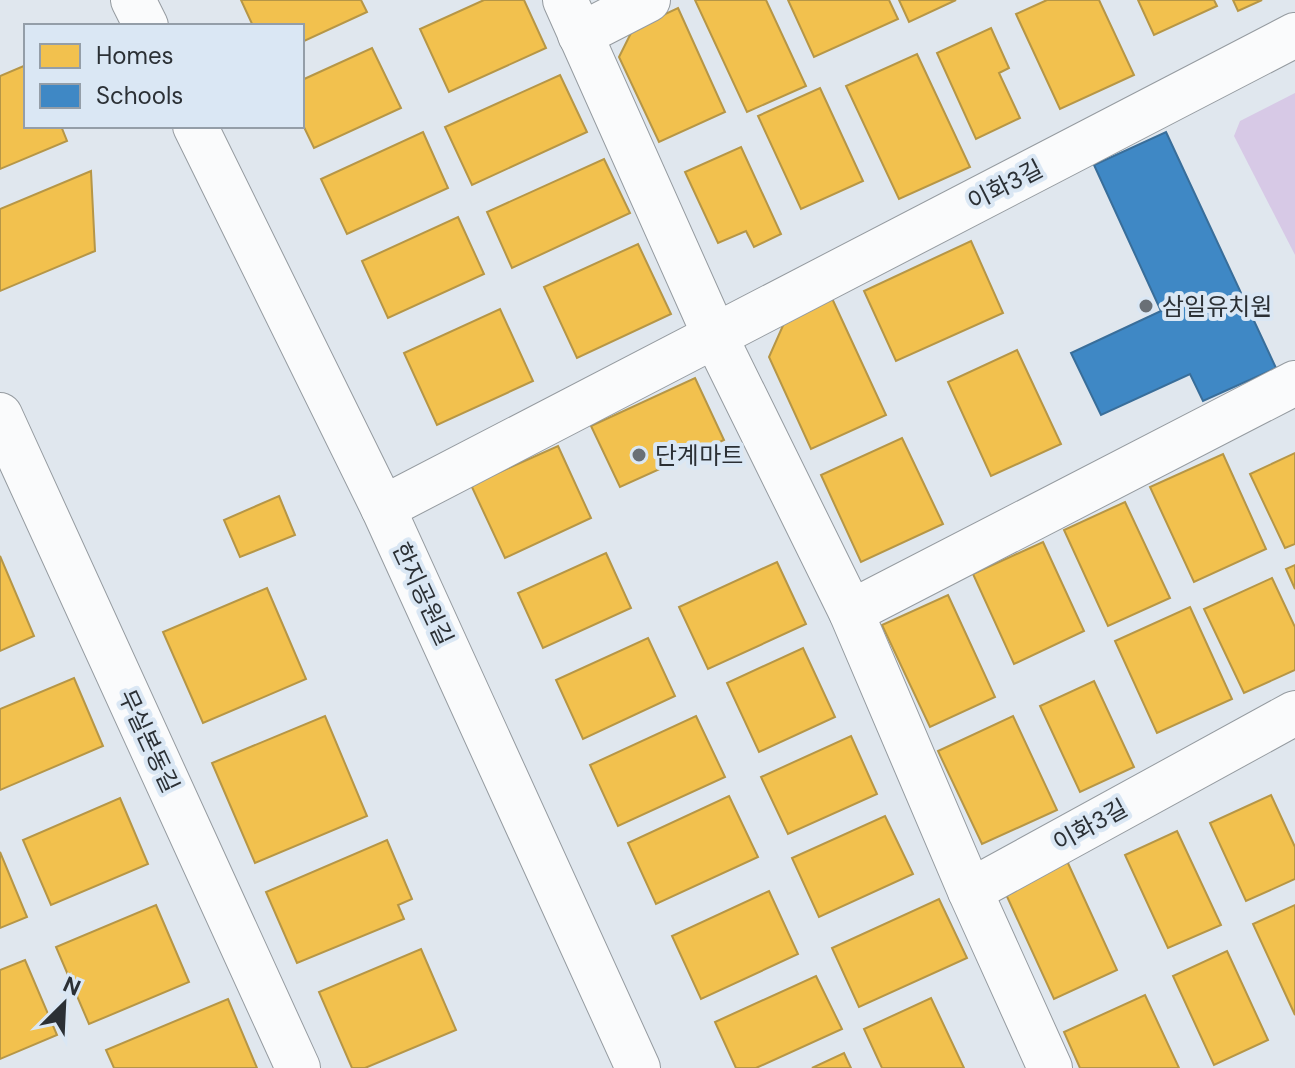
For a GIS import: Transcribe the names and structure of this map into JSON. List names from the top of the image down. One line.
{"streets":{"street":["이화3길","한지공원길","무실본동길"]},"crossings":[["이화3길","한지공원길"]],"places":["삼일유치원","단계마트"],"legend":["Homes","Schools"],"north":"top right"}
